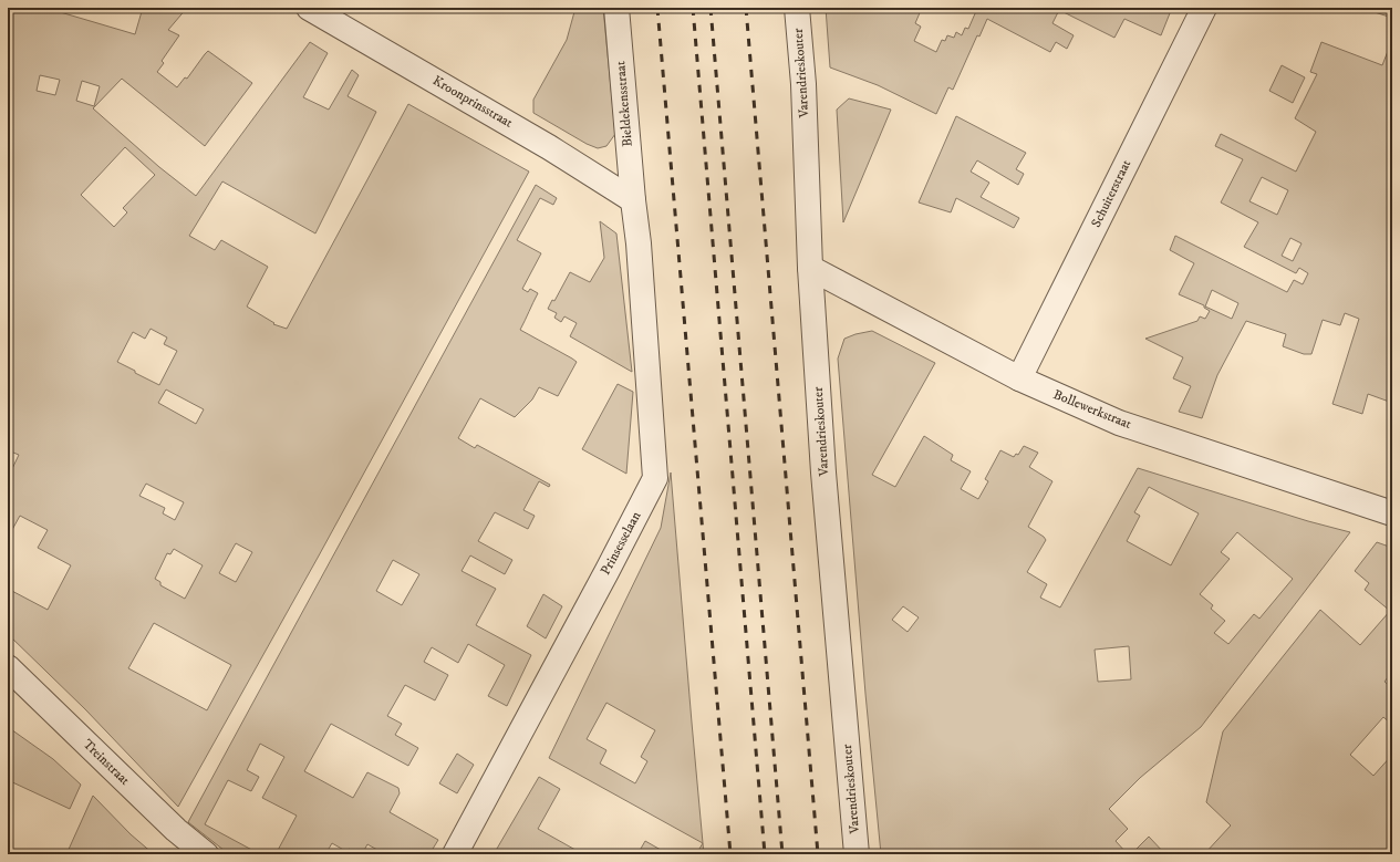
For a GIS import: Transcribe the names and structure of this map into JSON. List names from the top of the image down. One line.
{"streets":{"street":["Varendrieskouter","Kroonprinsstraat","Bieldekensstraat","Schuiterstraat","Bollewerkstraat","Prinsesselaan","Treinstraat"]},"crossings":[["Varendrieskouter","Bollewerkstraat"],["Kroonprinsstraat","Bieldekensstraat"],["Kroonprinsstraat","Prinsesselaan"],["Bieldekensstraat","Prinsesselaan"],["Schuiterstraat","Bollewerkstraat"]]}
